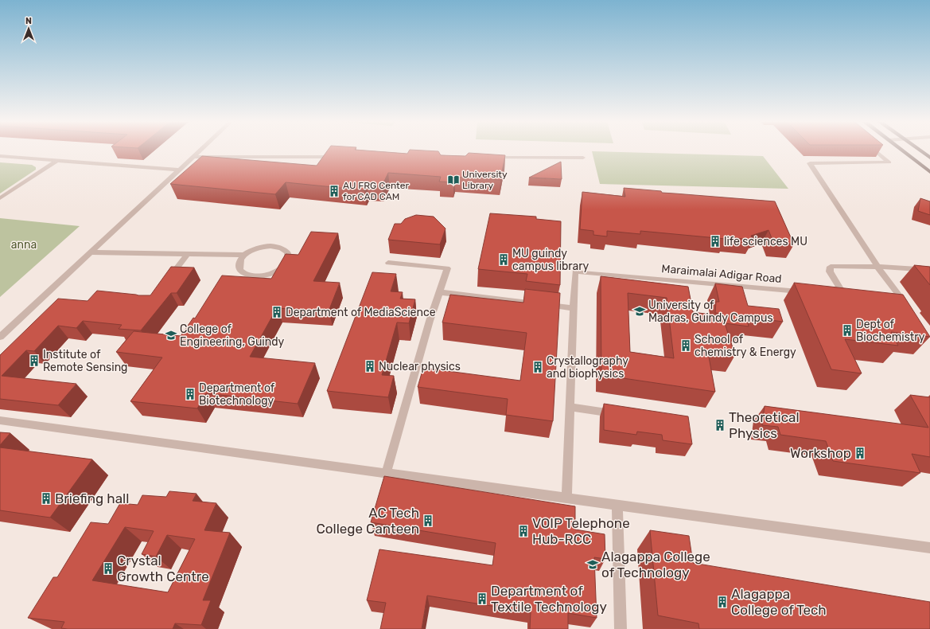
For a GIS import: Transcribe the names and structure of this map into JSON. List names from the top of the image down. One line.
{"streets":{"lane":["Maraimalai Adigar Road"]},"parks":["anna"],"places":{"library":["University Library"],"building":["AU FRG Center for CAD CAM","life sciences MU","MU guindy campus library","Department of MediaScience","Dept of Biochemistry","School of chemistry & Energy","Institute of Remote Sensing","Nuclear physics","Crystallography and biophysics","Department of Biotechnology","Theoretical Physics","Workshop","Briefing hall","AC Tech College Canteen","VOIP Telephone Hub-RCC","Crystal Growth Centre","Department of Textile Technology","Alagappa College of Tech"],"school or university":["University of Madras, Guindy Campus","College of Engineering, Guindy","Alagappa College of Technology"]},"north":"top"}
